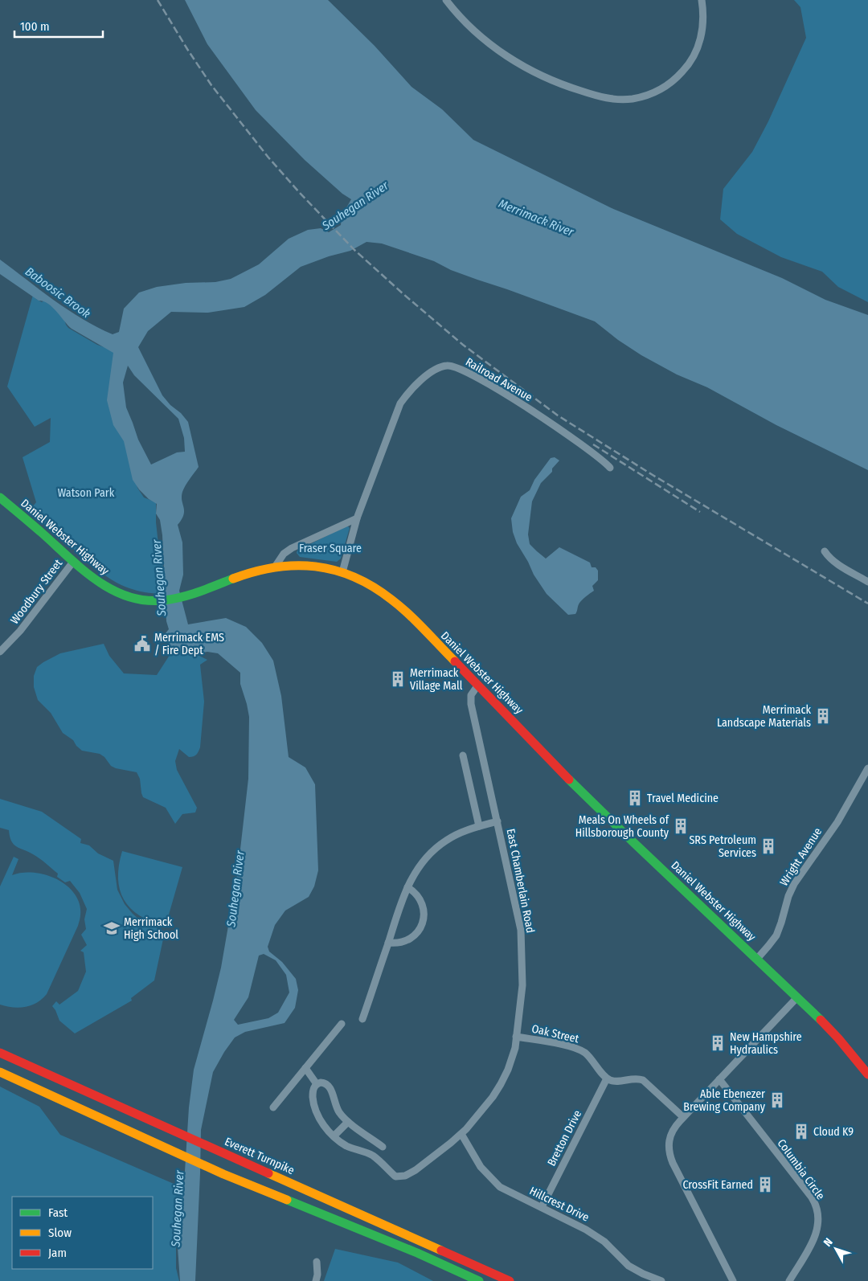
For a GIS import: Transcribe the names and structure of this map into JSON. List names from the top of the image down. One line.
{"streets":{"main road":["Daniel Webster Highway","Everett Turnpike"],"street":["Railroad Avenue","Woodbury Street","Wright Avenue","East Chamberlain Road","Oak Street","Bretton Drive","Columbia Circle","Hillcrest Drive"]},"crossings":[["Railroad Avenue","Daniel Webster Highway"],["Daniel Webster Highway","Woodbury Street"],["Daniel Webster Highway","Wright Avenue"],["Daniel Webster Highway","East Chamberlain Road"],["East Chamberlain Road","Oak Street"],["East Chamberlain Road","Hillcrest Drive"],["Oak Street","Bretton Drive"],["Bretton Drive","Hillcrest Drive"]],"water":["Souhegan River","Merrimack River","Baboosic Brook"],"parks":["Watson Park","Fraser Square"],"places":{"public building":["Merrimack EMS / Fire Dept"],"building":["Merrimack Village Mall","Merrimack Landscape Materials","Travel Medicine","Meals On Wheels of Hillsborough County","SRS Petroleum Services","New Hampshire Hydraulics","Able Ebenezer Brewing Company","Cloud K9","CrossFit Earned"],"school or university":["Merrimack High School"]},"legend":["Fast","Slow","Jam"],"scale_bar":"100 m","north":"top left"}
